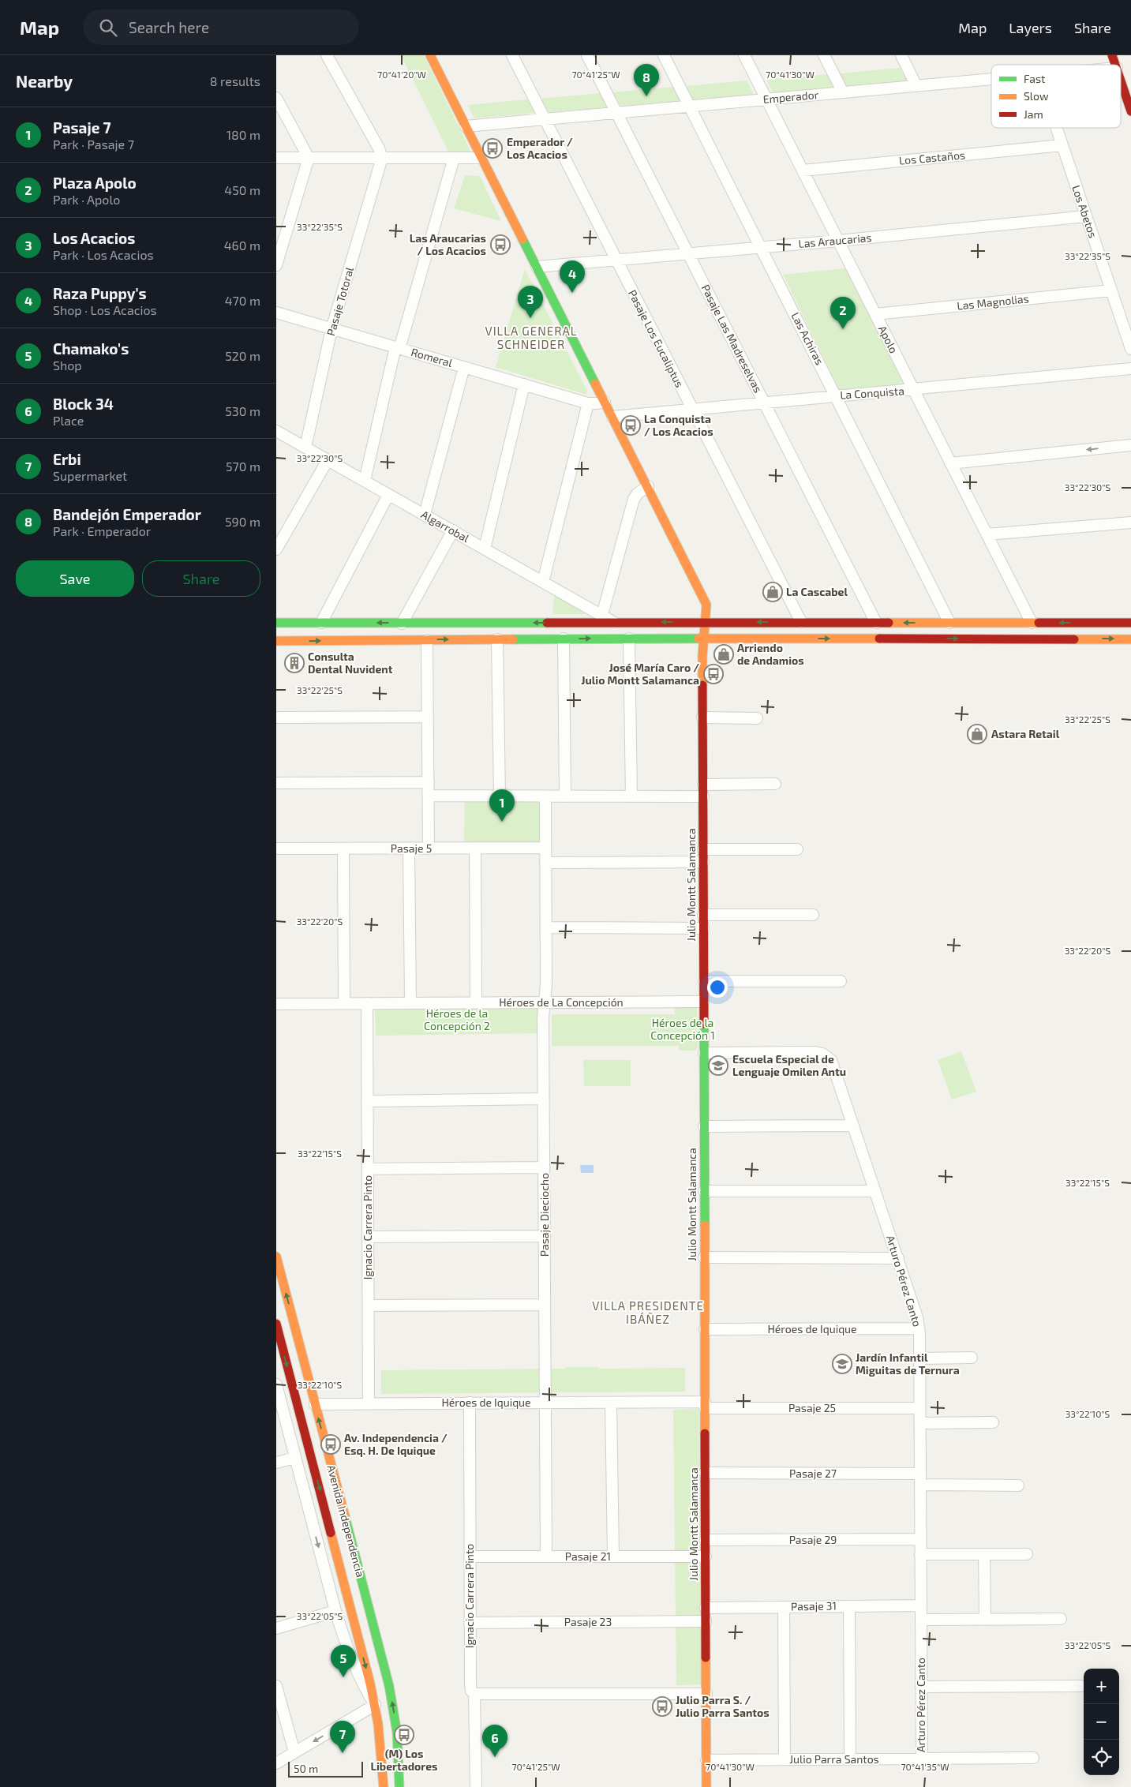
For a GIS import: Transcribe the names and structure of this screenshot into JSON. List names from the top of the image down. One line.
{"streets":{"main road":["Julio Montt Salamanca","Avenida Independencia"],"street":["Emperador","Los Castaños","Los Abetos","Las Araucarias","Pasaje Totoral","Las Magnolias","Pasaje Los Eucaliptus","Pasaje Las Madreselvas","Las Achiras","Apolo","Romeral","La Conquista","Algarrobal","Pasaje 5","Héroes de La Concepción","Pasaje Dieciocho","Ignacio Carrera Pinto","Arturo Pérez Canto","Héroes de Iquique","Pasaje 25","Pasaje 27","Pasaje 29","Pasaje 21","Pasaje 31","Pasaje 23","Julio Parra Santos"]},"crossings":[["Emperador","Pasaje Los Eucaliptus"],["Emperador","Pasaje Las Madreselvas"],["Emperador","Las Achiras"],["Emperador","Apolo"],["Emperador","Julio Montt Salamanca"],["Los Castaños","Los Abetos"],["Los Castaños","Apolo"],["Los Abetos","Las Araucarias"],["Los Abetos","Las Magnolias"],["Las Araucarias","Pasaje Los Eucaliptus"],["Las Araucarias","Pasaje Las Madreselvas"],["Las Araucarias","Las Achiras"],["Las Araucarias","Apolo"],["Las Araucarias","Julio Montt Salamanca"],["Pasaje Totoral","Romeral"],["Pasaje Totoral","Algarrobal"],["Las Magnolias","Apolo"],["Pasaje Los Eucaliptus","La Conquista"],["Pasaje Las Madreselvas","La Conquista"],["Las Achiras","La Conquista"],["Apolo","La Conquista"],["La Conquista","Julio Montt Salamanca"],["Pasaje 5","Pasaje Dieciocho"],["Julio Montt Salamanca","Héroes de La Concepción"],["Julio Montt Salamanca","Arturo Pérez Canto"],["Julio Montt Salamanca","Héroes de Iquique"],["Julio Montt Salamanca","Pasaje 25"],["Julio Montt Salamanca","Pasaje 27"],["Julio Montt Salamanca","Pasaje 29"],["Julio Montt Salamanca","Pasaje 21"],["Julio Montt Salamanca","Pasaje 31"],["Julio Montt Salamanca","Pasaje 23"],["Julio Montt Salamanca","Julio Parra Santos"],["Héroes de La Concepción","Pasaje Dieciocho"],["Héroes de La Concepción","Ignacio Carrera Pinto"],["Pasaje Dieciocho","Héroes de Iquique"],["Pasaje Dieciocho","Pasaje 21"],["Ignacio Carrera Pinto","Héroes de Iquique"],["Ignacio Carrera Pinto","Pasaje 21"],["Ignacio Carrera Pinto","Pasaje 23"],["Arturo Pérez Canto","Héroes de Iquique"],["Arturo Pérez Canto","Pasaje 25"],["Arturo Pérez Canto","Pasaje 27"],["Arturo Pérez Canto","Pasaje 29"],["Arturo Pérez Canto","Pasaje 31"],["Arturo Pérez Canto","Julio Parra Santos"],["Héroes de Iquique","Pasaje 25"],["Héroes de Iquique","Avenida Independencia"]],"districts":["VILLA GENERAL SCHNEIDER","VILLA PRESIDENTE IBÁÑEZ"],"parks":["Héroes de la Concepción 2","Héroes de la Concepción 1"],"places":{"bus stop":["Emperador / Los Acacios","Las Araucarias / Los Acacios","La Conquista / Los Acacios","José María Caro / Julio Montt Salamanca","Av. Independencia / Esq. H. De Iquique","Julio Parra S. / Julio Parra Santos","(M) Los Libertadores"],"shop":["La Cascabel","Arriendo de Andamios","Astara Retail"],"building":["Consulta Dental Nuvident"],"school or university":["Escuela Especial de Lenguaje Omilen Antu","Jardín Infantil Miguitas de Ternura"]},"legend":["Fast","Slow","Jam"],"scale_bar":"50 m","page":{"header":"Map","search":"Search here","nav":["Map","Layers","Share"],"heading":["Nearby","8 results"],"pins":["8","4","3","2","1","5","7","6"],"list":[{"mark":"1","name":"Pasaje 7","note":"Park · Pasaje 7","value":"180 m"},{"mark":"2","name":"Plaza Apolo","note":"Park · Apolo","value":"450 m"},{"mark":"3","name":"Los Acacios","note":"Park · Los Acacios","value":"460 m"},{"mark":"4","name":"Raza Puppy's","note":"Shop · Los Acacios","value":"470 m"},{"mark":"5","name":"Chamako's","note":"Shop","value":"520 m"},{"mark":"6","name":"Block 34","note":"Place","value":"530 m"},{"mark":"7","name":"Erbi","note":"Supermarket","value":"570 m"},{"mark":"8","name":"Bandejón Emperador","note":"Park · Emperador","value":"590 m"}],"buttons":["Save","Share"],"map_buttons":["+","−"],"scale":"50 m"},"coordinates":["70°41'20\"W","70°41'25\"W","70°41'30\"W","33°22'35\"S","33°22'30\"S","33°22'25\"S","33°22'20\"S","33°22'15\"S","33°22'10\"S","33°22'05\"S","70°41'35\"W"]}
